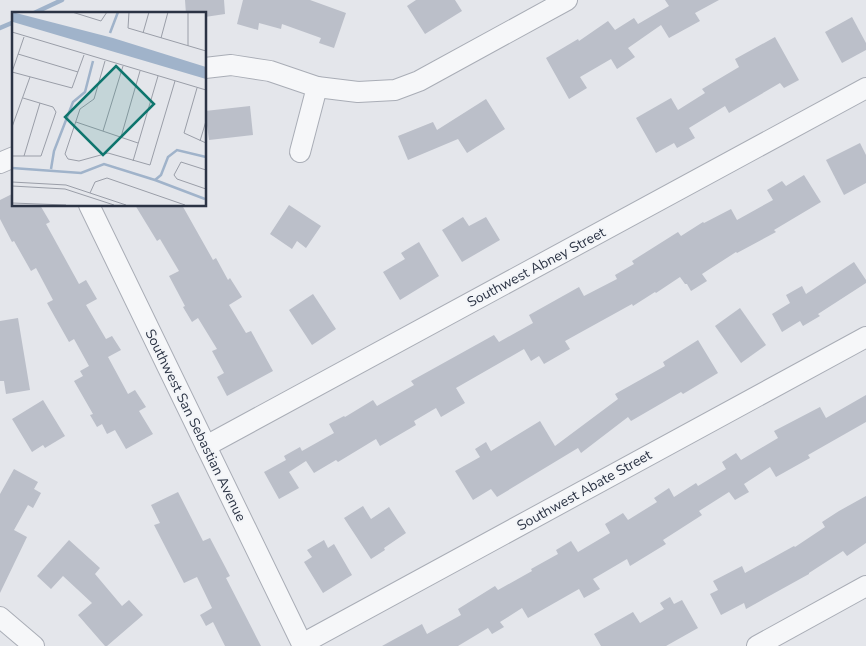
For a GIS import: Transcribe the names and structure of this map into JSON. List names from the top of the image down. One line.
{"streets":{"street":["Southwest Abney Street","Southwest San Sebastian Avenue","Southwest Abate Street"]},"crossings":[["Southwest Abney Street","Southwest San Sebastian Avenue"],["Southwest San Sebastian Avenue","Southwest Abate Street"]]}
